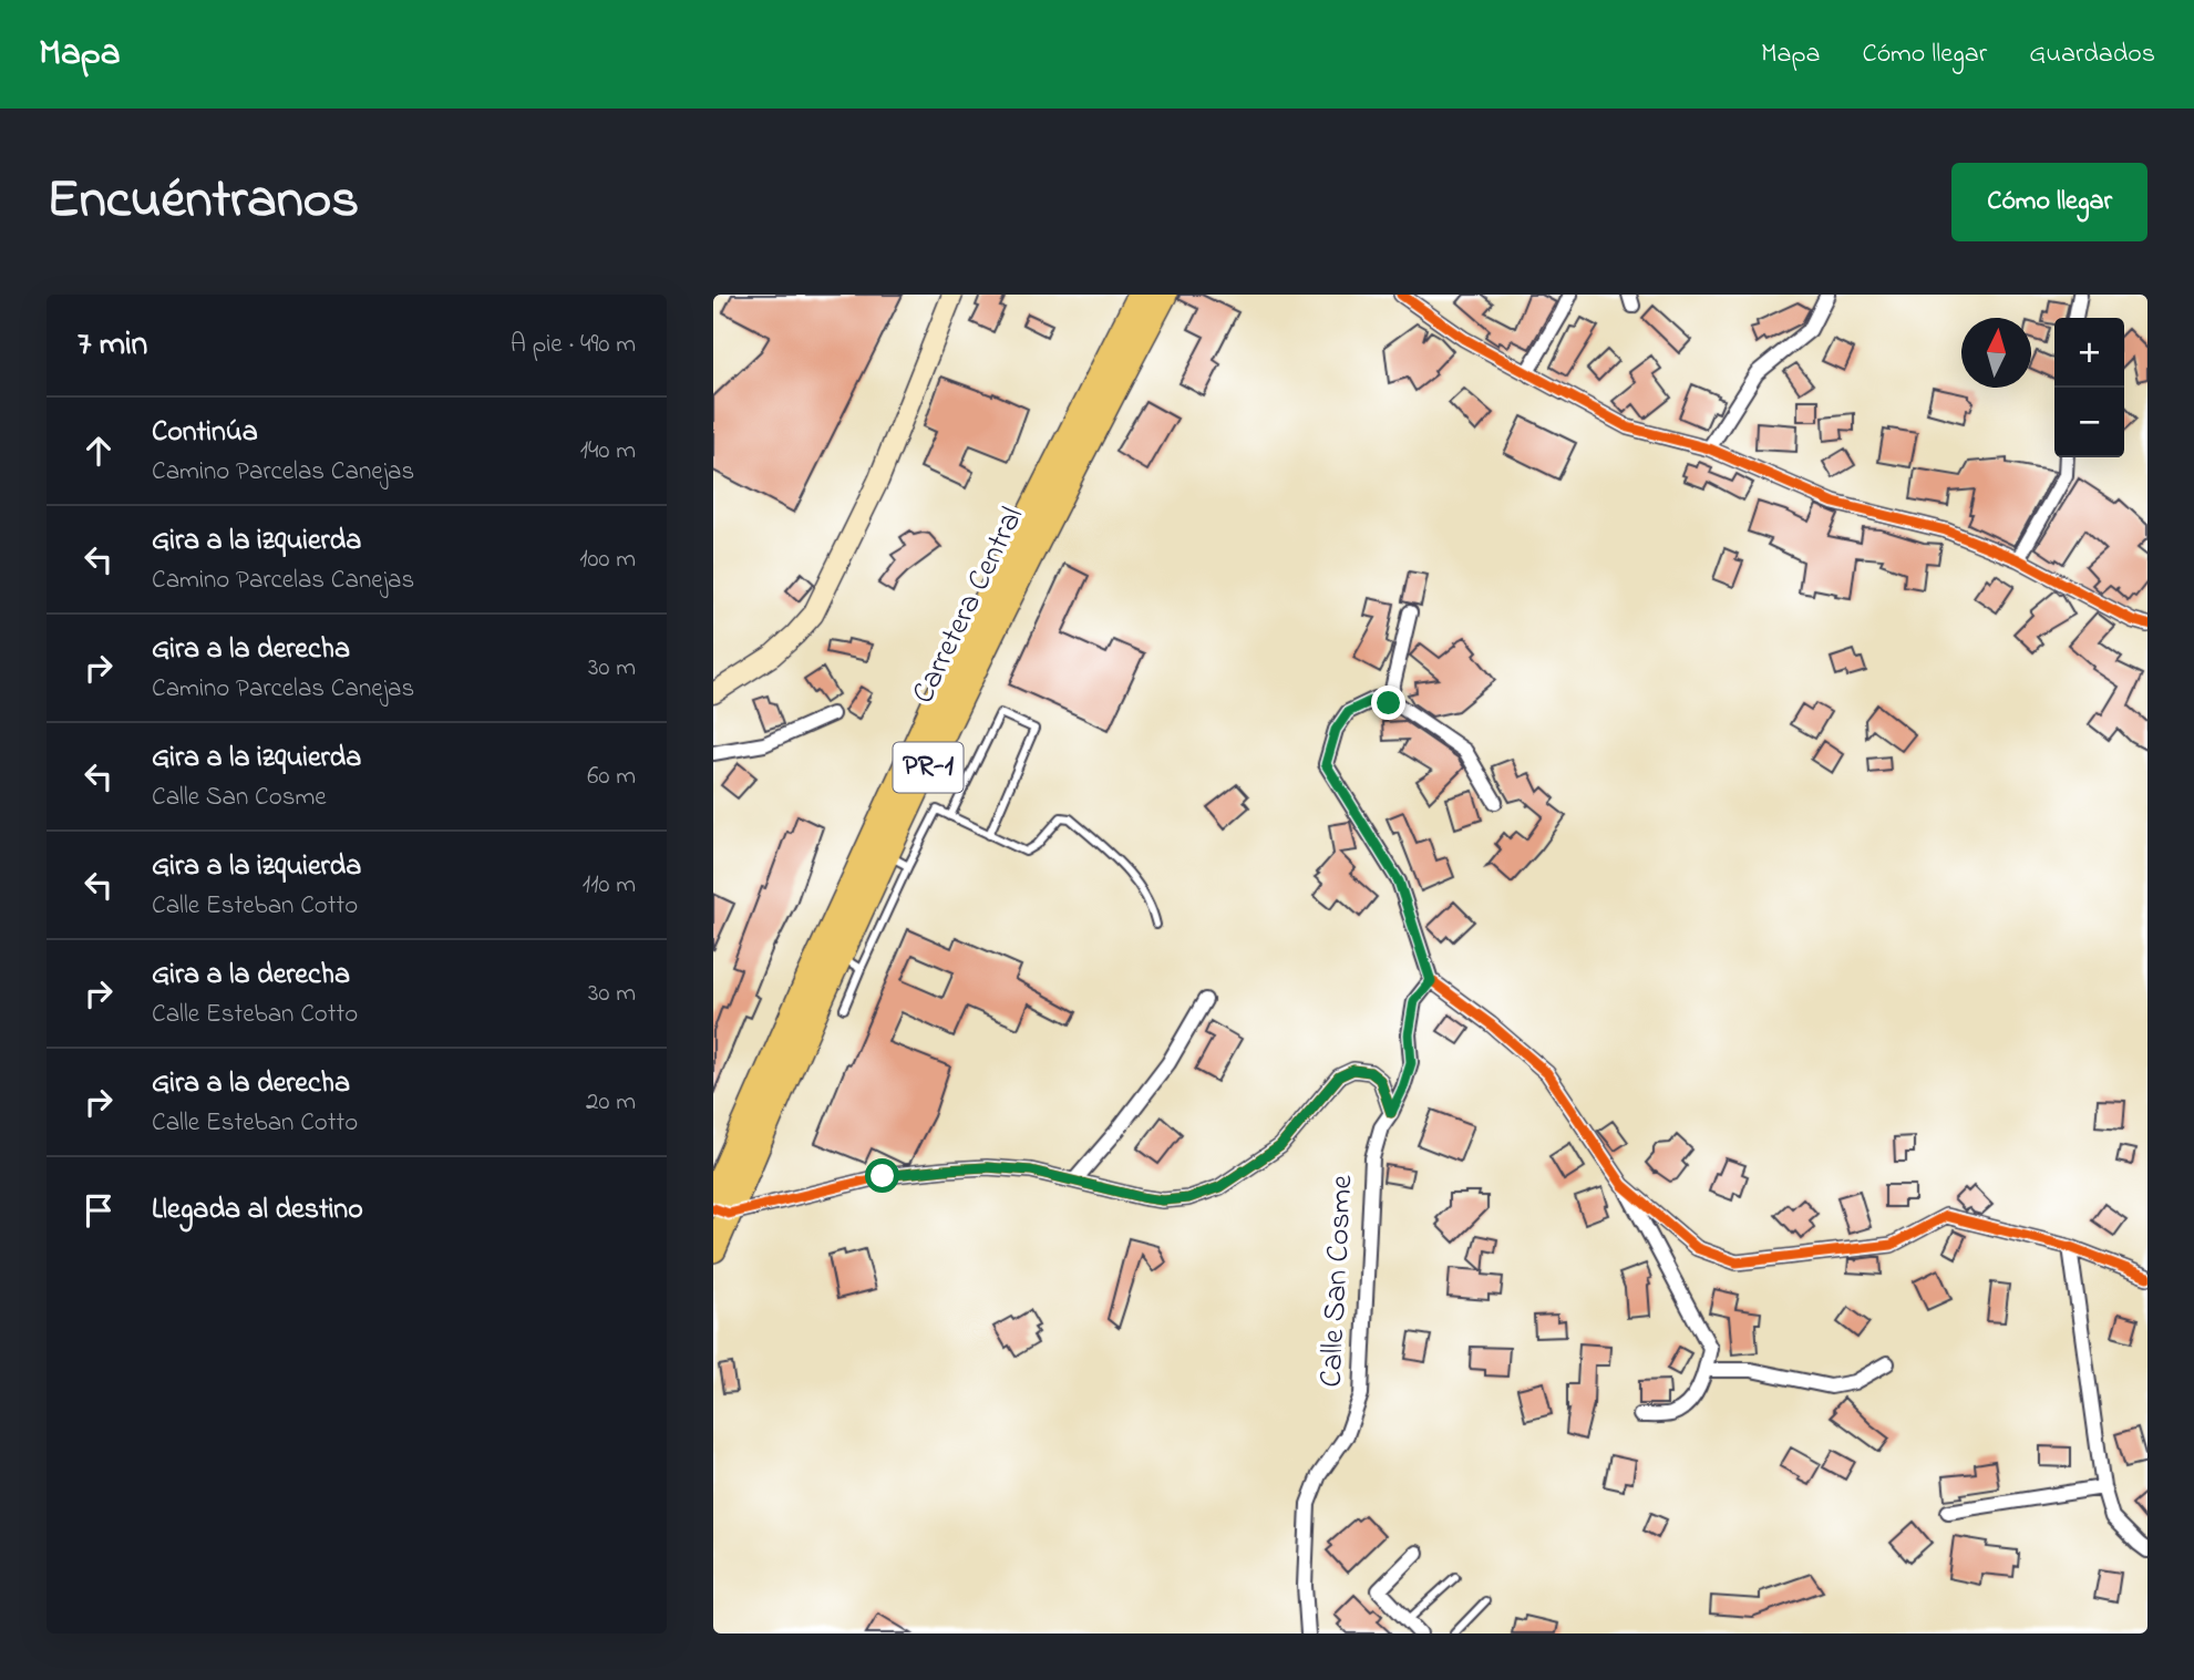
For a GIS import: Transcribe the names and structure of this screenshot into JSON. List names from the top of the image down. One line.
{"streets":{"highway":["Carretera Central","PR-1"],"street":["Calle San Cosme"]},"north":"top","page":{"header":"Mapa","nav":["Mapa","Cómo llegar","Guardados"],"title":"Encuéntranos","buttons":"Cómo llegar","heading":["7 min","A pie · 490 m"],"map_buttons":["+","−"],"list":[["Continúa","Camino Parcelas Canejas","140 m"],["Gira a la izquierda","Camino Parcelas Canejas","100 m"],["Gira a la derecha","Camino Parcelas Canejas","30 m"],["Gira a la izquierda","Calle San Cosme","60 m"],["Gira a la izquierda","Calle Esteban Cotto","110 m"],["Gira a la derecha","Calle Esteban Cotto","30 m"],["Gira a la derecha","Calle Esteban Cotto","20 m"],"Llegada al destino"]}}
